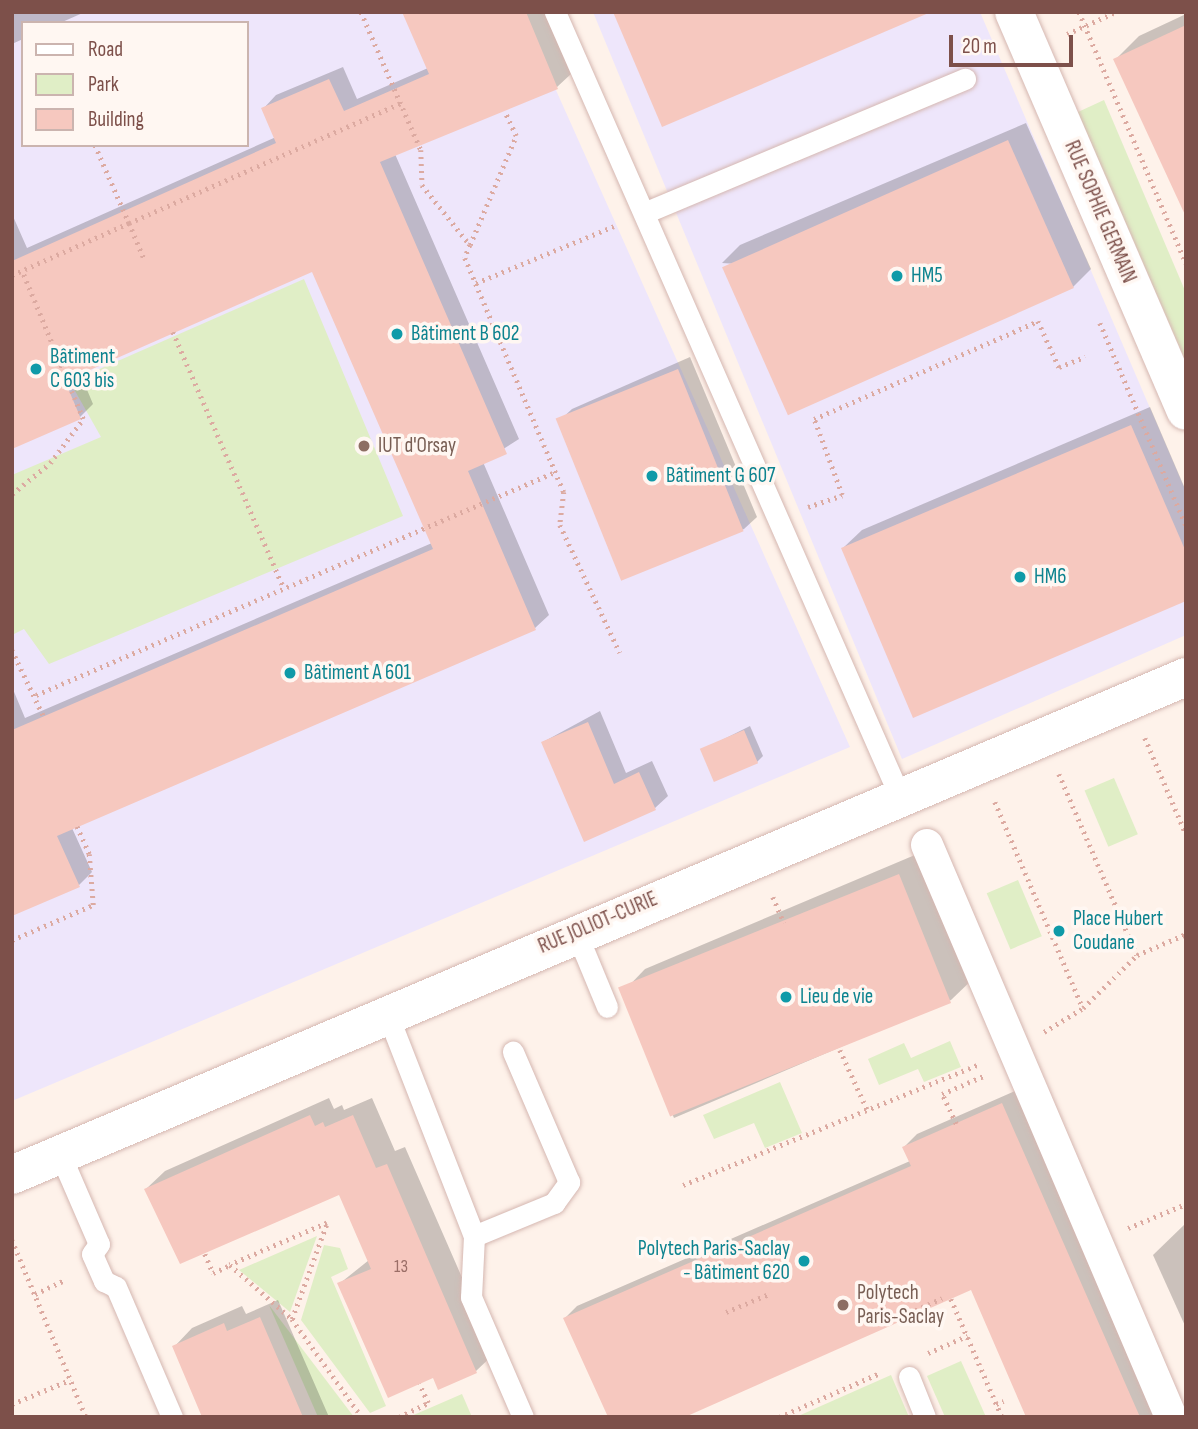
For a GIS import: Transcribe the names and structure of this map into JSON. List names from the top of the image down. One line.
{"streets":{"street":["RUE SOPHIE GERMAIN","RUE JOLIOT-CURIE"]},"places":["HM5","Bâtiment B 602","Bâtiment C 603 bis","IUT d'Orsay","Bâtiment G 607","HM6","Bâtiment A 601","Place Hubert Coudane","Lieu de vie","Polytech Paris-Saclay - Bâtiment 620","Polytech Paris-Saclay"],"house_numbers":["13"],"legend":["Road","Park","Building"],"scale_bar":"20 m"}
